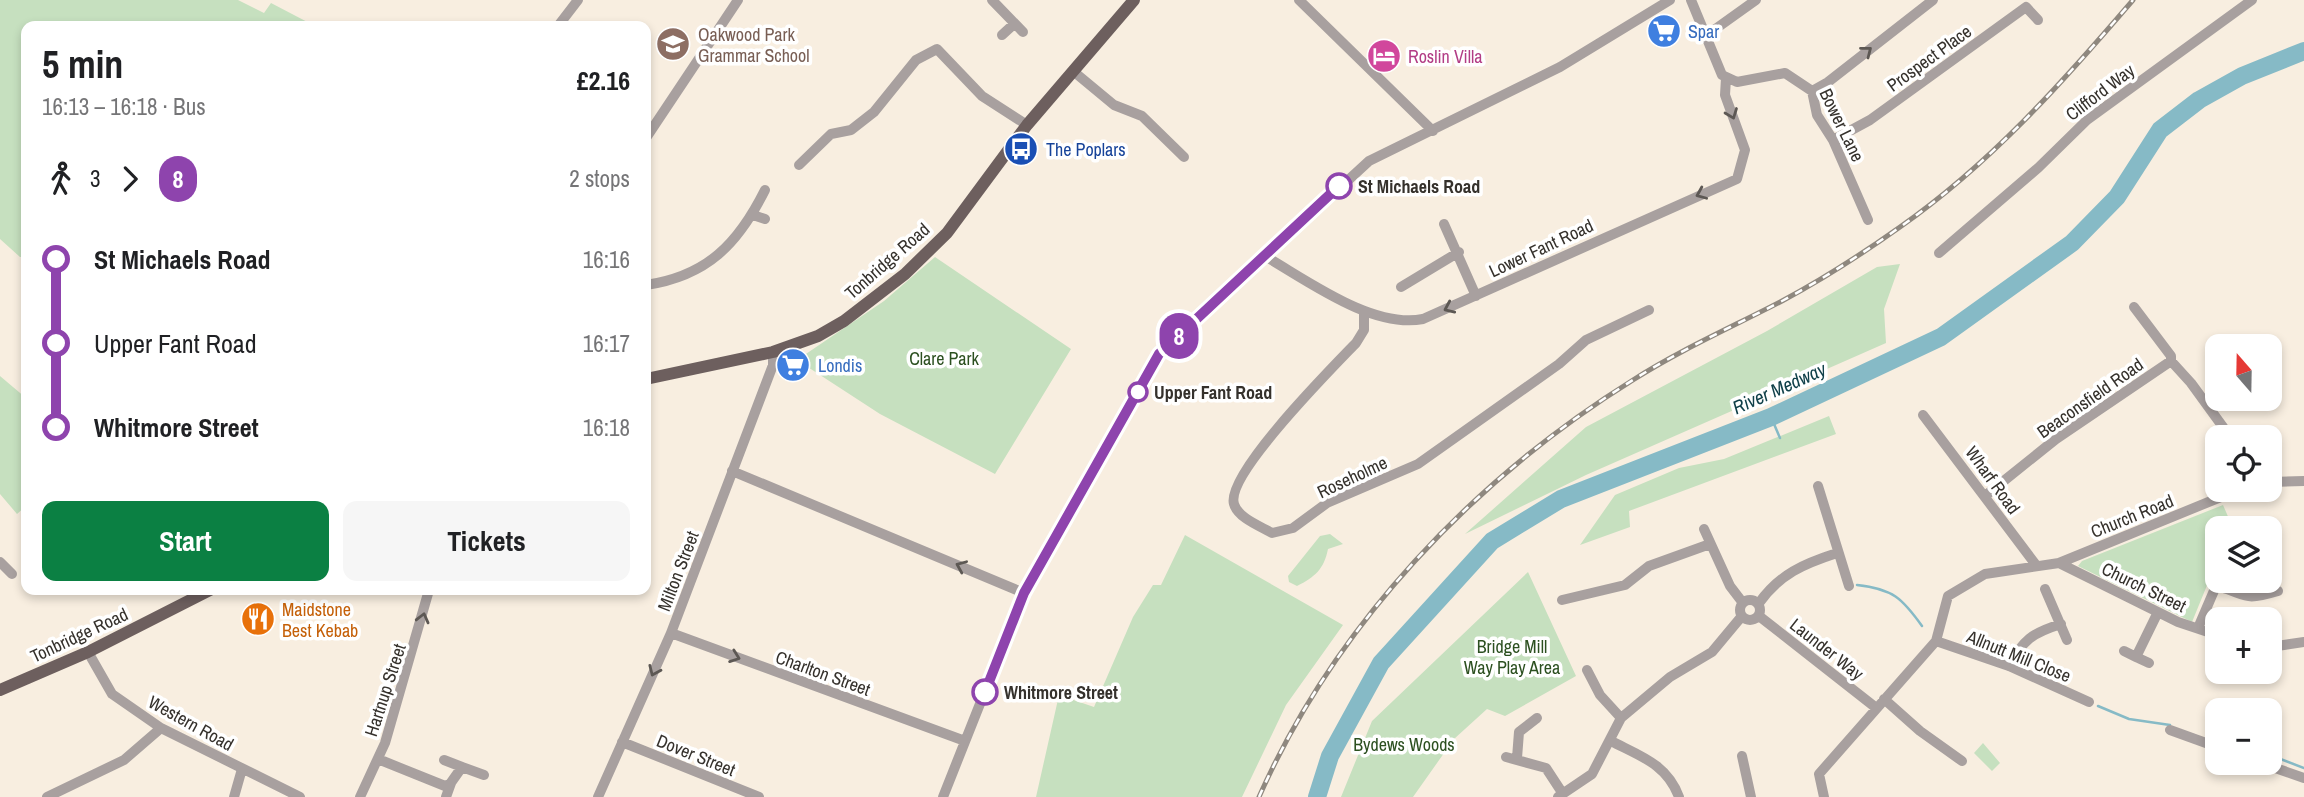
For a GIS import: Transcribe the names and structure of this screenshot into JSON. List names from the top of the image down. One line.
{"streets":{"main road":["Tonbridge Road"],"street":["Prospect Place","Clifford Way","Bower Lane","Lower Fant Road","Beaconsfield Road","Roseholme","Wharf Road","Church Road","Milton Street","Church Street","Launder Way","Allnutt Mill Close","Charlton Street","Hartnup Street","Western Road","Dover Street"]},"crossings":[["Prospect Place","Bower Lane"],["Bower Lane","Lower Fant Road"],["Lower Fant Road","Roseholme"],["Tonbridge Road","Milton Street"],["Tonbridge Road","Western Road"],["Beaconsfield Road","Wharf Road"],["Wharf Road","Church Road"],["Church Road","Church Street"],["Church Road","Allnutt Mill Close"],["Milton Street","Charlton Street"],["Milton Street","Dover Street"]],"one_way":["Lower Fant Road","Charlton Street","Hartnup Street"],"water":["River Medway"],"parks":["Clare Park","Bridge Mill Way Play Area","Bydews Woods"],"places":{"supermarket":["Spar","Londis"],"school or university":["Oakwood Park Grammar School"],"hotel":["Roslin Villa"],"bus stop":["The Poplars"],"other":["St Michaels Road","Upper Fant Road","Whitmore Street"],"restaurant":["Maidstone Best Kebab"]},"lines":["bus line 8"],"north":"top","page":{"on_map":"8","heading":["5 min","16:13 – 16:18 · Bus","£2.16"],"legs":["3","8","2 stops"],"list":[{"name":"St Michaels Road","value":"16:16"},{"name":"Upper Fant Road","value":"16:17"},{"name":"Whitmore Street","value":"16:18"}],"map_buttons":["+","−"],"buttons":["Start","Tickets"]}}
